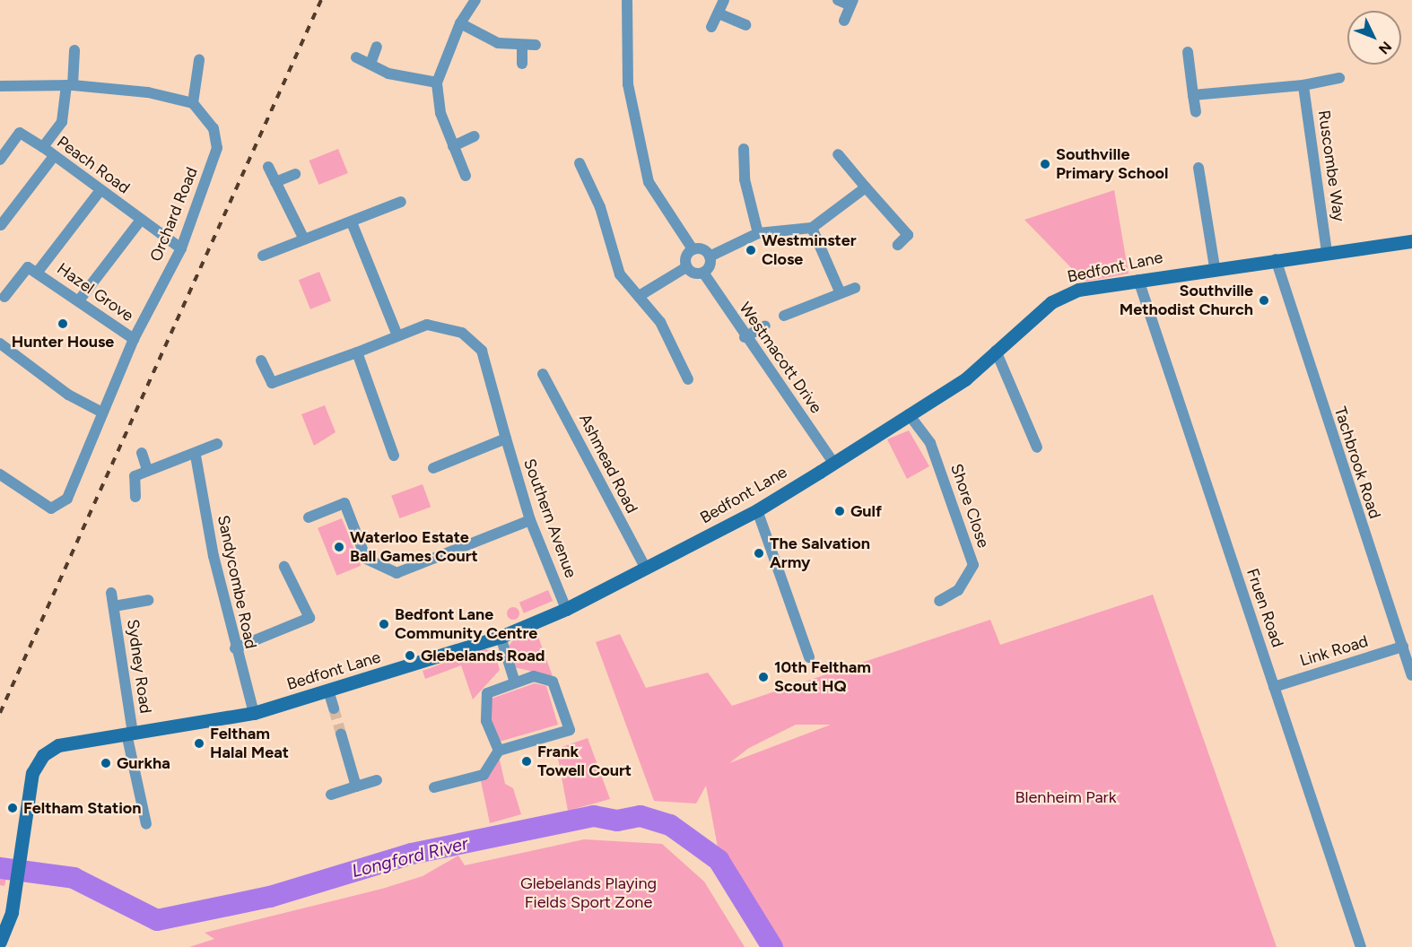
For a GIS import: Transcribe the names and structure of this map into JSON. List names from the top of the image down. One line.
{"streets":{"main road":["Bedfont Lane"],"street":["Peach Road","Ruscombe Way","Orchard Road","Hazel Grove","Westmacott Drive","Tachbrook Road","Ashmead Road","Shore Close","Southern Avenue","Sandycombe Road","Fruen Road","Link Road","Sydney Road"]},"crossings":[["Peach Road","Orchard Road"],["Ruscombe Way","Bedfont Lane"],["Orchard Road","Hazel Grove"],["Bedfont Lane","Westmacott Drive"],["Bedfont Lane","Tachbrook Road"],["Bedfont Lane","Ashmead Road"],["Bedfont Lane","Shore Close"],["Bedfont Lane","Southern Avenue"],["Bedfont Lane","Sandycombe Road"],["Bedfont Lane","Fruen Road"],["Bedfont Lane","Sydney Road"],["Tachbrook Road","Link Road"],["Fruen Road","Link Road"]],"water":["Longford River"],"parks":["Blenheim Park","Glebelands Playing Fields Sport Zone"],"places":["Southville Primary School","Westminster Close","Southville Methodist Church","Hunter House","Gulf","Waterloo Estate Ball Games Court","The Salvation Army","Bedfont Lane Community Centre","Glebelands Road","10th Feltham Scout HQ","Feltham Halal Meat","Frank Towell Court","Gurkha","Feltham Station"],"north":"bottom right"}
